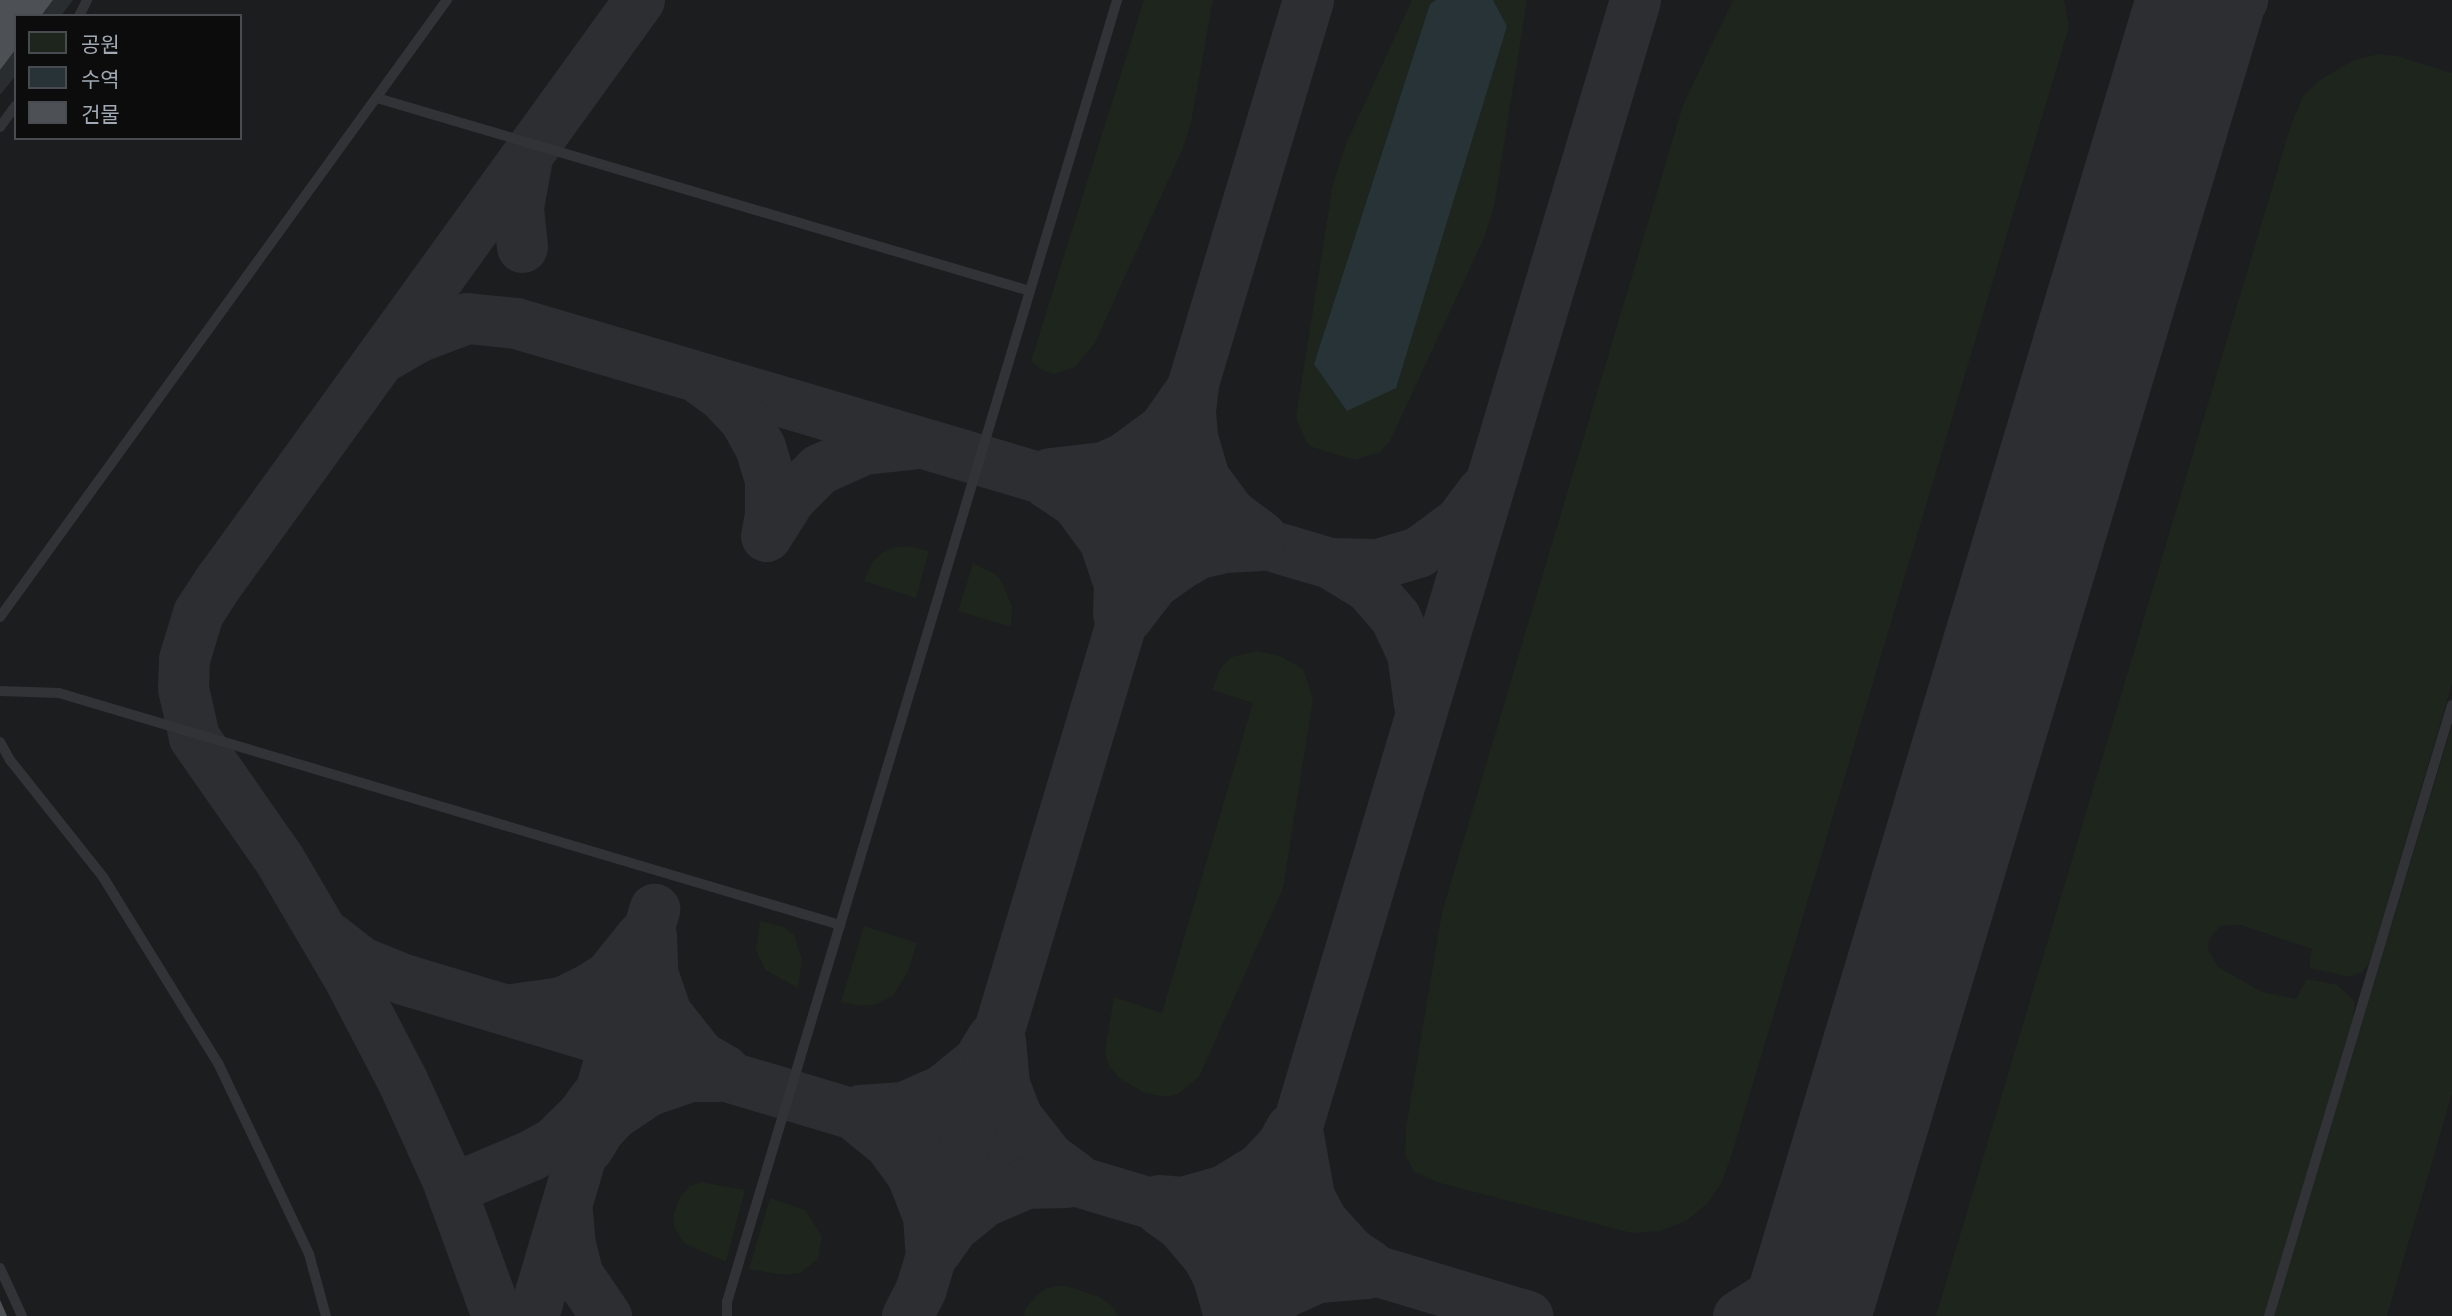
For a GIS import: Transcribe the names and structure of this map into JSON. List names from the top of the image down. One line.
{"legend":["공원","수역","건물"]}
